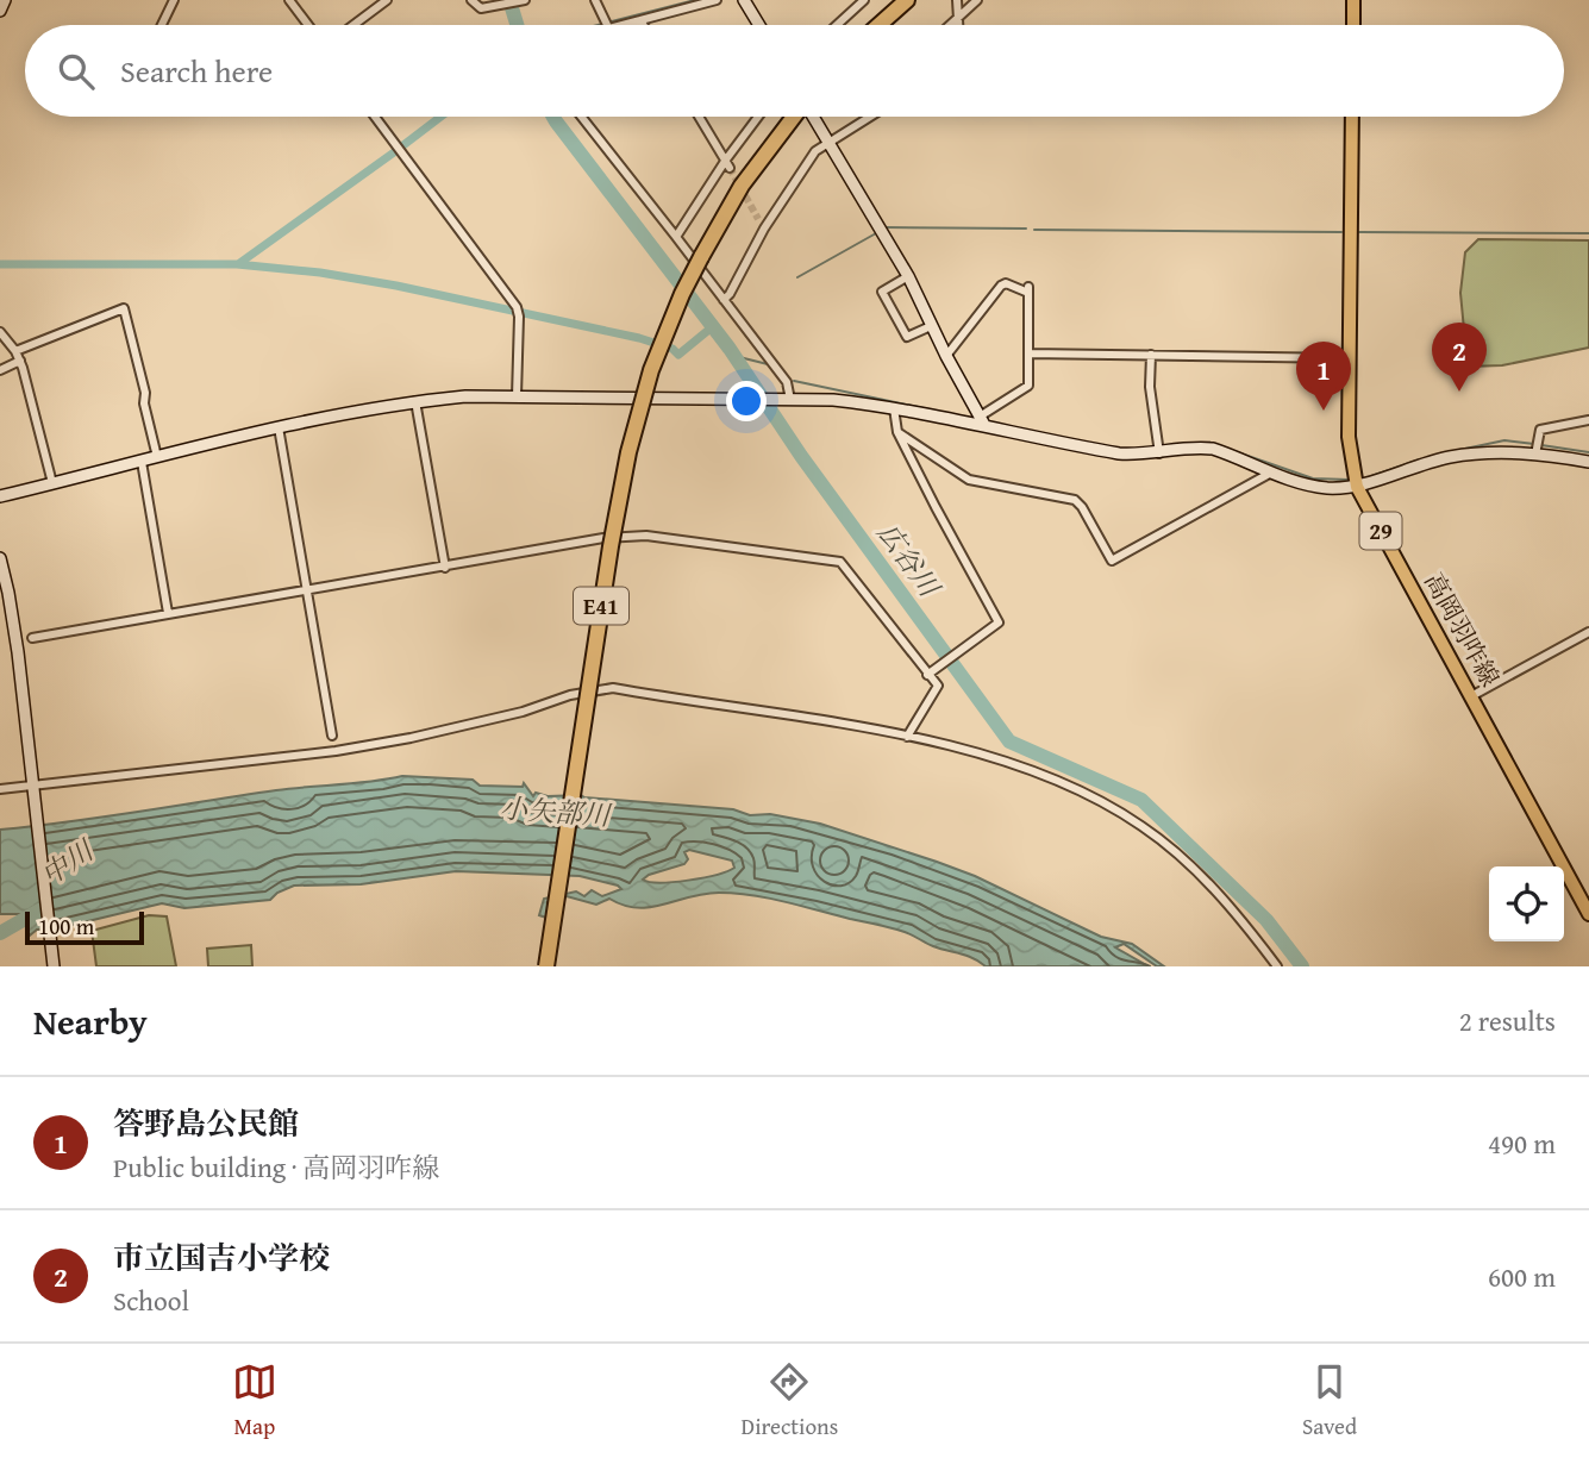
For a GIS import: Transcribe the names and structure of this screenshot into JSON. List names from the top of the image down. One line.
{"streets":{"highway":["E41"],"main road":["29","高岡羽咋線"]},"water":["広谷川","小矢部川","中川"],"scale_bar":"100 m","page":{"search":"Search here","pins":["2","1"],"scale":"100 m","heading":["Nearby","2 results"],"list":[{"mark":"1","name":"答野島公民館","note":"Public building · 高岡羽咋線","value":"490 m"},{"mark":"2","name":"市立国吉小学校","note":"School","value":"600 m"}],"nav":["Map","Directions","Saved"]}}
